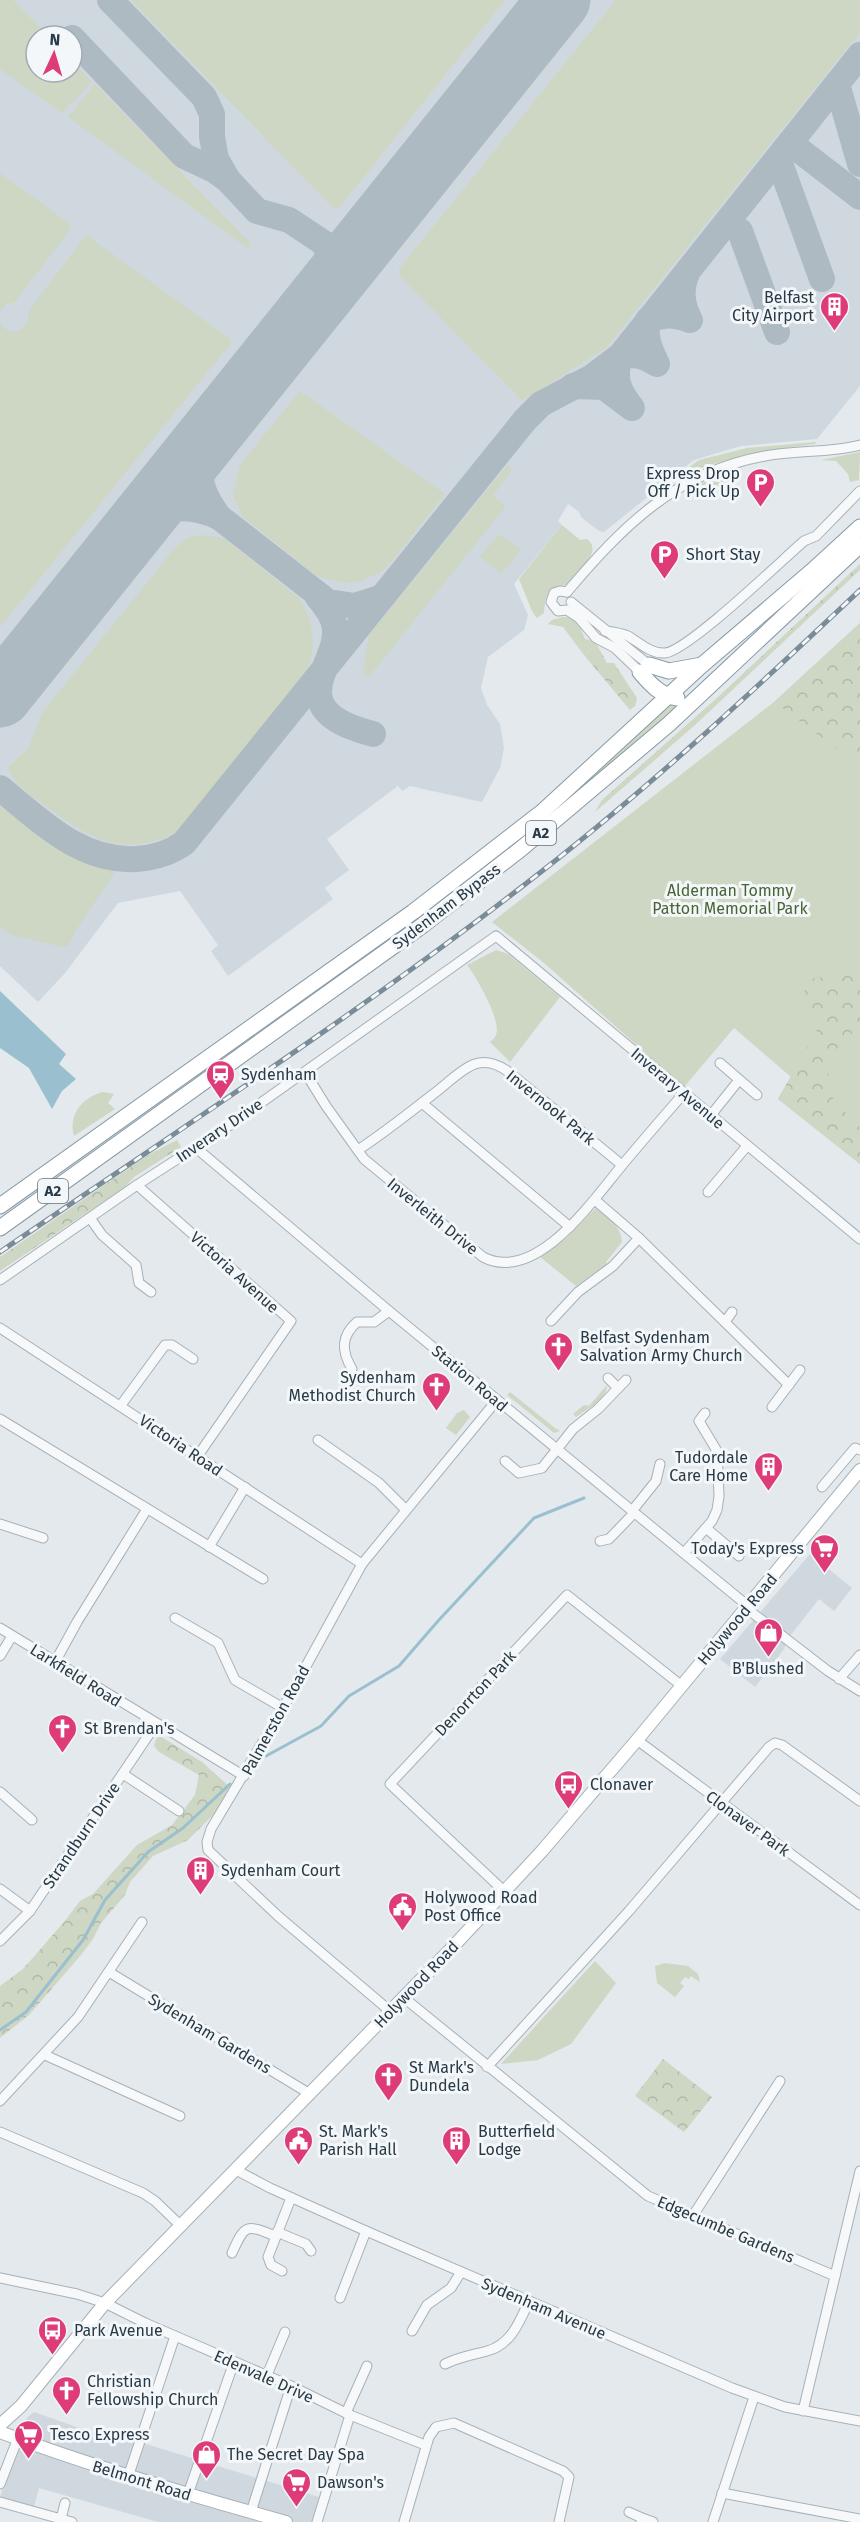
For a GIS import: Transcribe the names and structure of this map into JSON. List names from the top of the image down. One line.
{"streets":{"highway":["A2","Sydenham Bypass"],"main road":["Holywood Road","Belmont Road"],"street":["Inverary Avenue","Invernook Park","Inverary Drive","Inverleith Drive","Victoria Avenue","Station Road","Victoria Road","Larkfield Road","Denorrton Park","Palmerston Road","Clonaver Park","Strandburn Drive","Sydenham Gardens","Edgecumbe Gardens","Sydenham Avenue","Edenvale Drive"]},"crossings":[["Inverary Avenue","Inverary Drive"],["Inverary Avenue","Inverleith Drive"],["Invernook Park","Inverleith Drive"],["Inverary Drive","Inverleith Drive"],["Inverary Drive","Victoria Avenue"],["Inverary Drive","Station Road"],["Victoria Avenue","Victoria Road"],["Station Road","Holywood Road"],["Station Road","Palmerston Road"],["Victoria Road","Palmerston Road"],["Holywood Road","Denorrton Park"],["Holywood Road","Palmerston Road"],["Holywood Road","Clonaver Park"],["Holywood Road","Sydenham Gardens"],["Holywood Road","Edgecumbe Gardens"],["Holywood Road","Sydenham Avenue"],["Holywood Road","Edenvale Drive"],["Larkfield Road","Palmerston Road"],["Larkfield Road","Strandburn Drive"]],"parks":["Alderman Tommy Patton Memorial Park"],"places":{"building":["Belfast City Airport","Tudordale Care Home","Sydenham Court","Butterfield Lodge"],"parking":["Express Drop Off / Pick Up","Short Stay"],"station":["Sydenham"],"church":["Belfast Sydenham Salvation Army Church","Sydenham Methodist Church","St Brendan's","St Mark's Dundela","Christian Fellowship Church"],"supermarket":["Today's Express","Tesco Express","Dawson's"],"shop":["B'Blushed","The Secret Day Spa"],"bus stop":["Clonaver","Park Avenue"],"public building":["Holywood Road Post Office","St. Mark's Parish Hall"]},"north":"top"}
